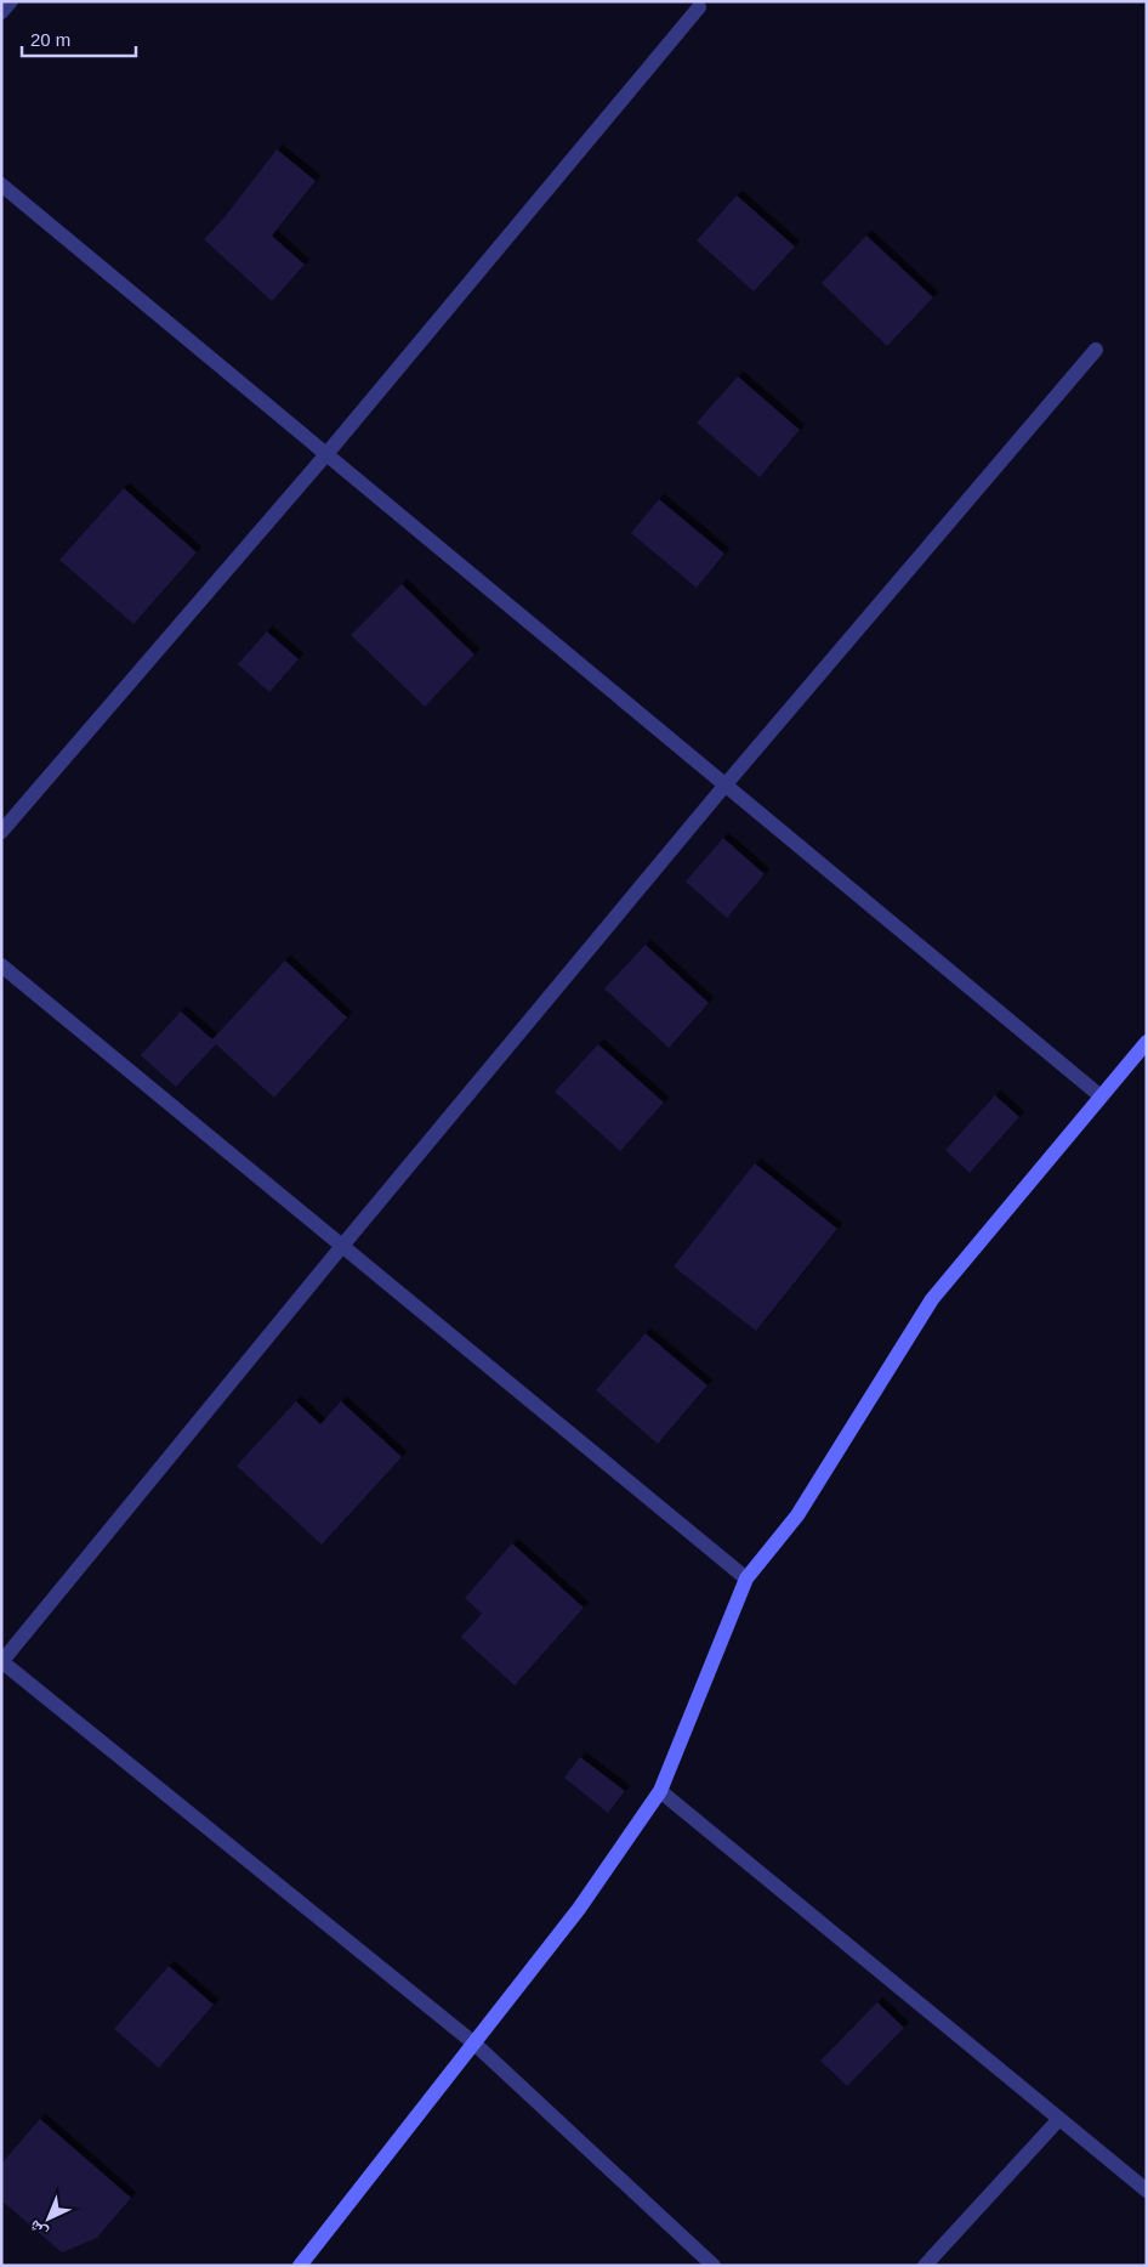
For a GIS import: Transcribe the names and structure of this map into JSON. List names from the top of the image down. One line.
{"scale_bar":"20 m","north":"bottom left"}
